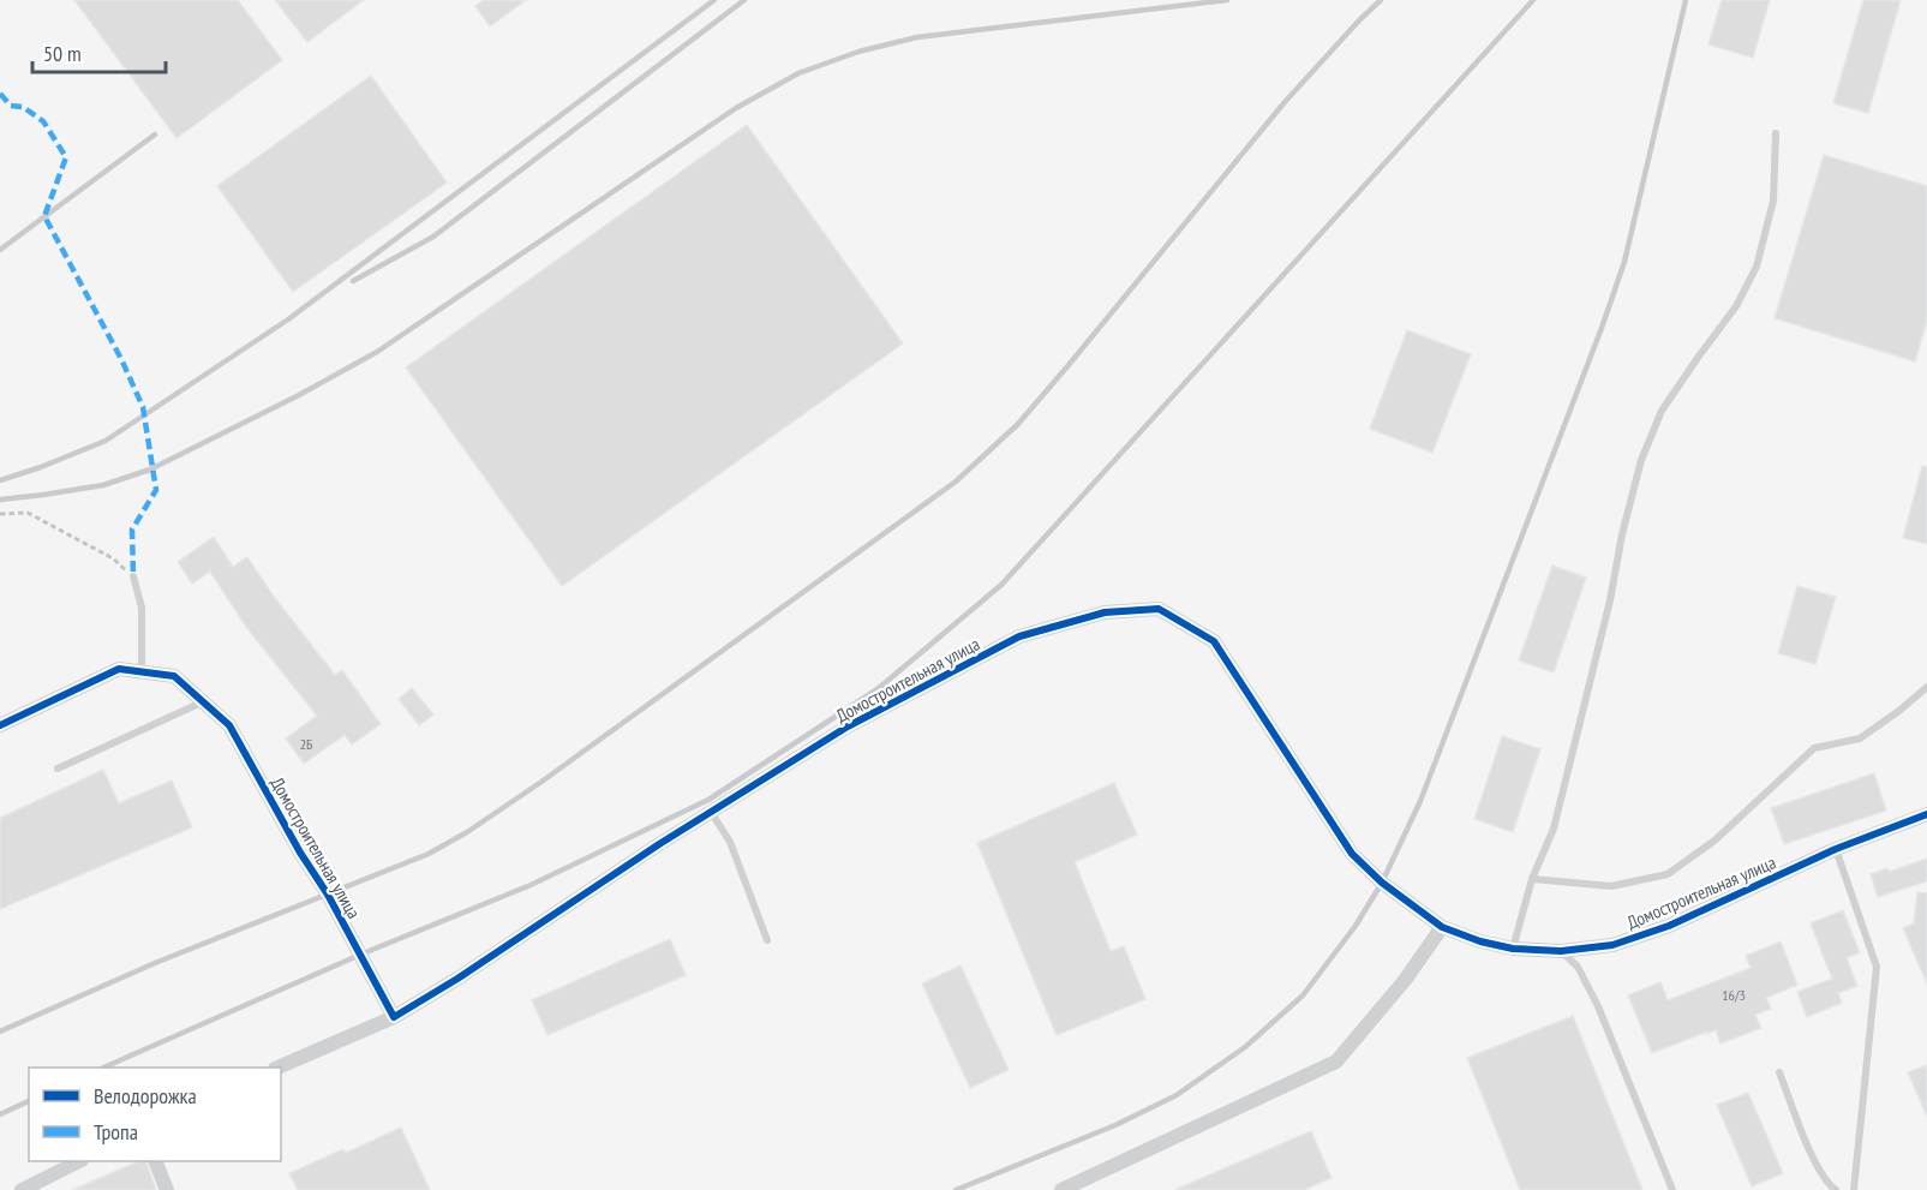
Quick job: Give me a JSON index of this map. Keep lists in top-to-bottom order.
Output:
{
  "streets": {
    "street": ["Домостроительная улица"]
  },
  "house_numbers": ["2Б", "16/3"],
  "legend": ["Велодорожка", "Тропа"],
  "scale_bar": "50 m"
}
